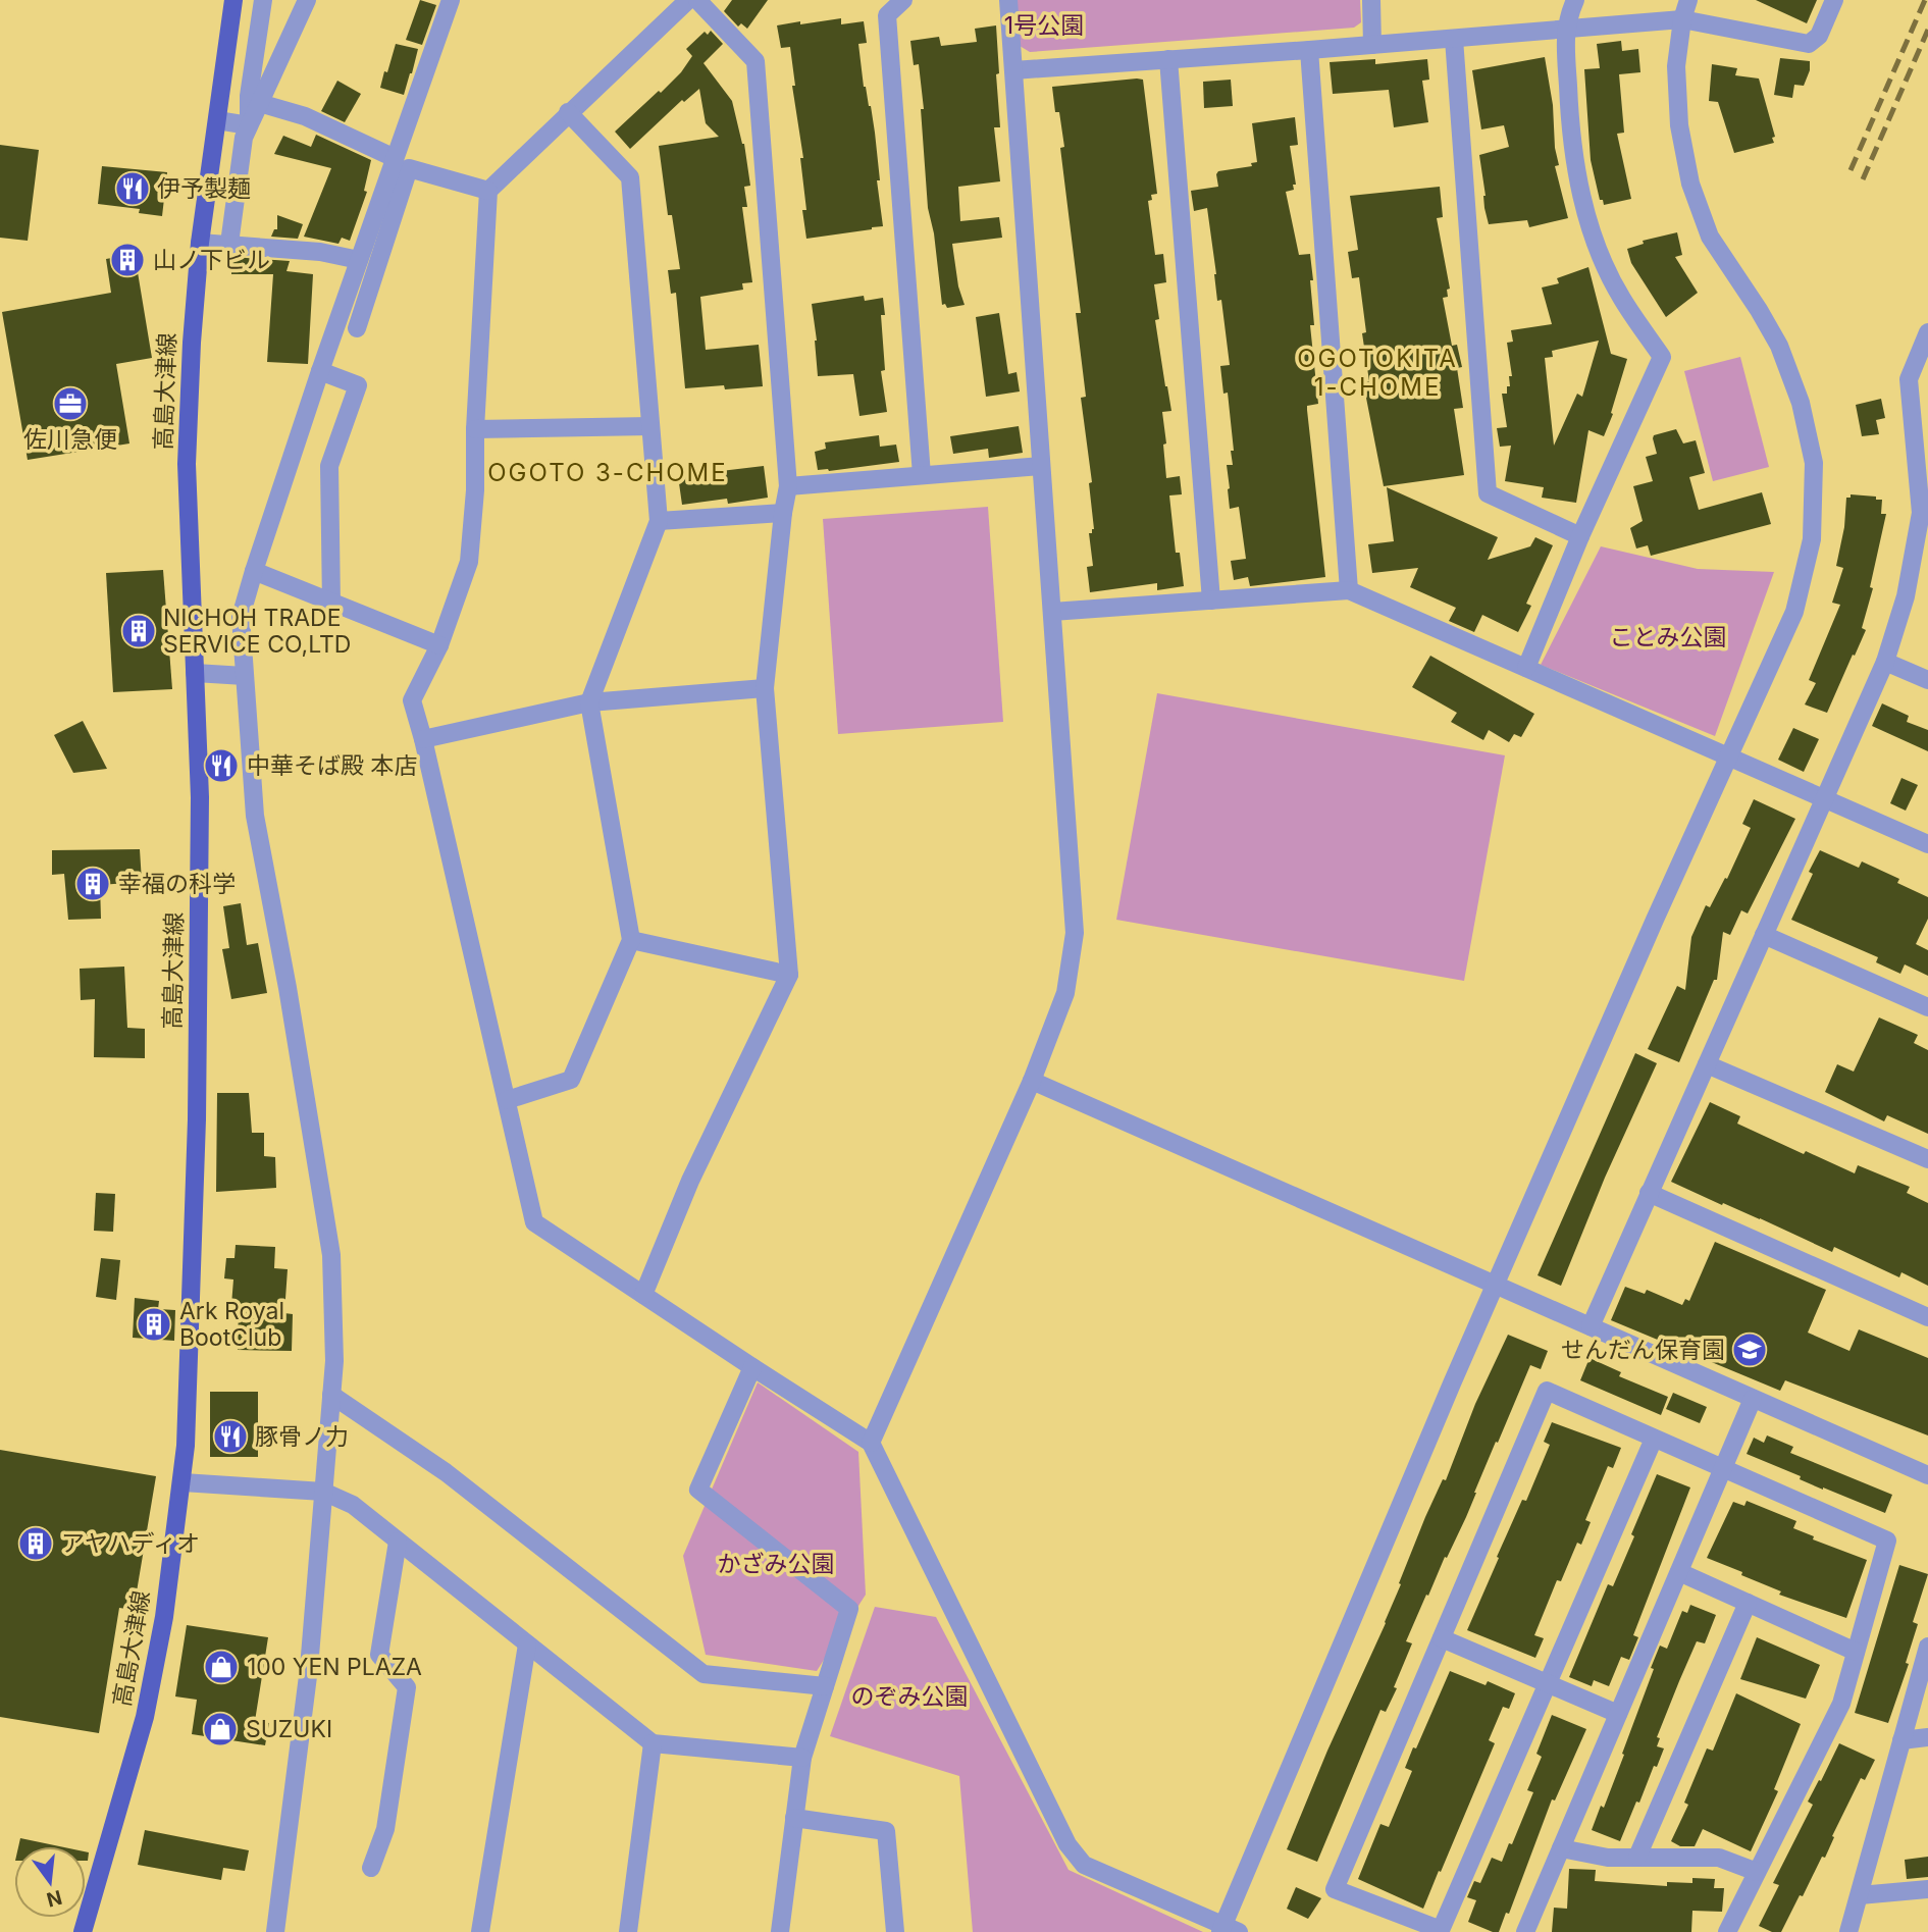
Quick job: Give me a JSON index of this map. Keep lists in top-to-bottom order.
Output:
{
  "streets": {
    "main road": ["高島大津線"]
  },
  "districts": ["OGOTOKITA 1-CHOME", "OGOTO 3-CHOME"],
  "parks": [
    "1号公園",
    "ことみ公園",
    "かざみ公園",
    "のぞみ公園"
  ],
  "places": {
    "restaurant": ["伊予製麺", "中華そば殿 本店", "豚骨ノ力"],
    "building": [
      "山ノ下ビル",
      "NICHOH TRADE SERVICE CO,LTD",
      "幸福の科学",
      "Ark Royal BootClub",
      "アヤハディオ"
    ],
    "office": ["佐川急便"],
    "school or university": ["せんだん保育園"],
    "shop": ["100 YEN PLAZA", "SUZUKI"]
  },
  "north": "bottom"
}
